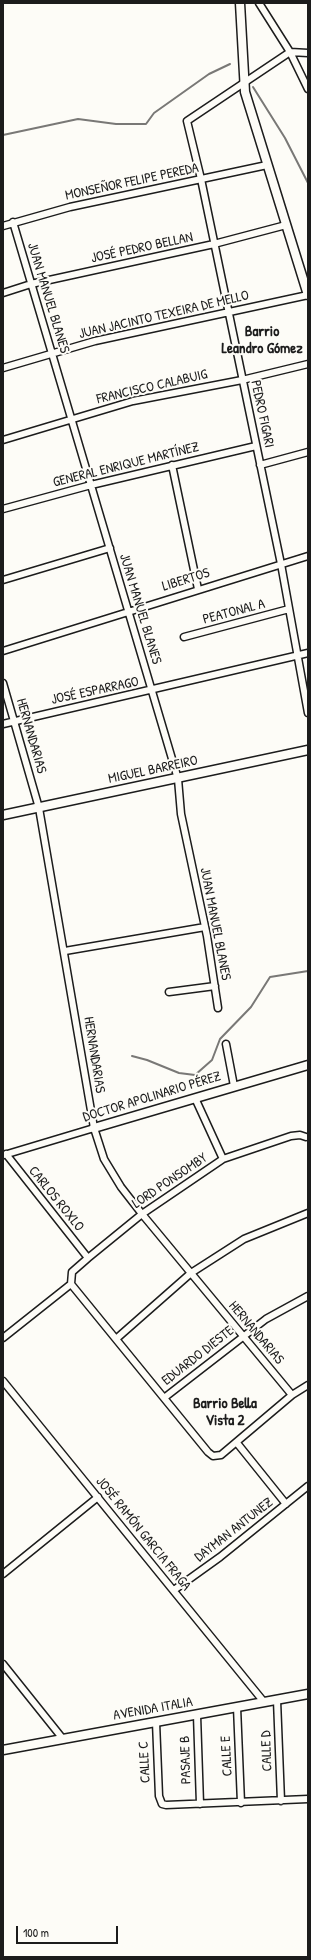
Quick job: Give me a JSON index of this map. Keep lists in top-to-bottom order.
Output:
{
  "streets": {
    "street": [
      "MONSEÑOR FELIPE PEREDA",
      "JOSÉ PEDRO BELLAN",
      "JUAN MANUEL BLANES",
      "JUAN JACINTO TEXEIRA DE MELLO",
      "FRANCISCO CALABUIG",
      "PEDRO FIGARI",
      "GENERAL ENRIQUE MARTÍNEZ",
      "LIBERTOS",
      "PEATONAL A",
      "JOSÉ ESPARRAGO",
      "HERNANDARIAS",
      "MIGUEL BARREIRO",
      "DOCTOR APOLINARIO PÉREZ",
      "LORD PONSOMBY",
      "CARLOS ROXLO",
      "EDUARDO DIESTE",
      "DAYMAN ANTUNEZ",
      "JOSÉ RAMÓN GARCIA FRAGA",
      "AVENIDA ITALIA",
      "CALLE D",
      "CALLE E",
      "PASAJE B",
      "CALLE C"
    ]
  },
  "crossings": [
    ["MONSEÑOR FELIPE PEREDA", "JUAN MANUEL BLANES"],
    ["MONSEÑOR FELIPE PEREDA", "PEDRO FIGARI"],
    ["JOSÉ PEDRO BELLAN", "JUAN MANUEL BLANES"],
    ["JOSÉ PEDRO BELLAN", "PEDRO FIGARI"],
    ["JUAN MANUEL BLANES", "JUAN JACINTO TEXEIRA DE MELLO"],
    ["JUAN MANUEL BLANES", "FRANCISCO CALABUIG"],
    ["JUAN MANUEL BLANES", "GENERAL ENRIQUE MARTÍNEZ"],
    ["JUAN MANUEL BLANES", "LIBERTOS"],
    ["JUAN MANUEL BLANES", "JOSÉ ESPARRAGO"],
    ["JUAN MANUEL BLANES", "MIGUEL BARREIRO"],
    ["JUAN JACINTO TEXEIRA DE MELLO", "PEDRO FIGARI"],
    ["FRANCISCO CALABUIG", "PEDRO FIGARI"],
    ["PEDRO FIGARI", "GENERAL ENRIQUE MARTÍNEZ"],
    ["PEDRO FIGARI", "LIBERTOS"],
    ["PEDRO FIGARI", "PEATONAL A"],
    ["PEDRO FIGARI", "JOSÉ ESPARRAGO"],
    ["JOSÉ ESPARRAGO", "HERNANDARIAS"],
    ["HERNANDARIAS", "MIGUEL BARREIRO"],
    ["HERNANDARIAS", "DOCTOR APOLINARIO PÉREZ"],
    ["HERNANDARIAS", "LORD PONSOMBY"],
    ["HERNANDARIAS", "EDUARDO DIESTE"],
    ["DOCTOR APOLINARIO PÉREZ", "CARLOS ROXLO"],
    ["LORD PONSOMBY", "CARLOS ROXLO"],
    ["DAYMAN ANTUNEZ", "JOSÉ RAMÓN GARCIA FRAGA"],
    ["JOSÉ RAMÓN GARCIA FRAGA", "AVENIDA ITALIA"],
    ["AVENIDA ITALIA", "CALLE D"],
    ["AVENIDA ITALIA", "CALLE E"],
    ["AVENIDA ITALIA", "PASAJE B"],
    ["AVENIDA ITALIA", "CALLE C"],
    ["PASAJE B", "CALLE C"]
  ],
  "districts": ["Barrio Leandro Gómez", "Barrio Bella Vista 2"],
  "scale_bar": "100 m"
}
